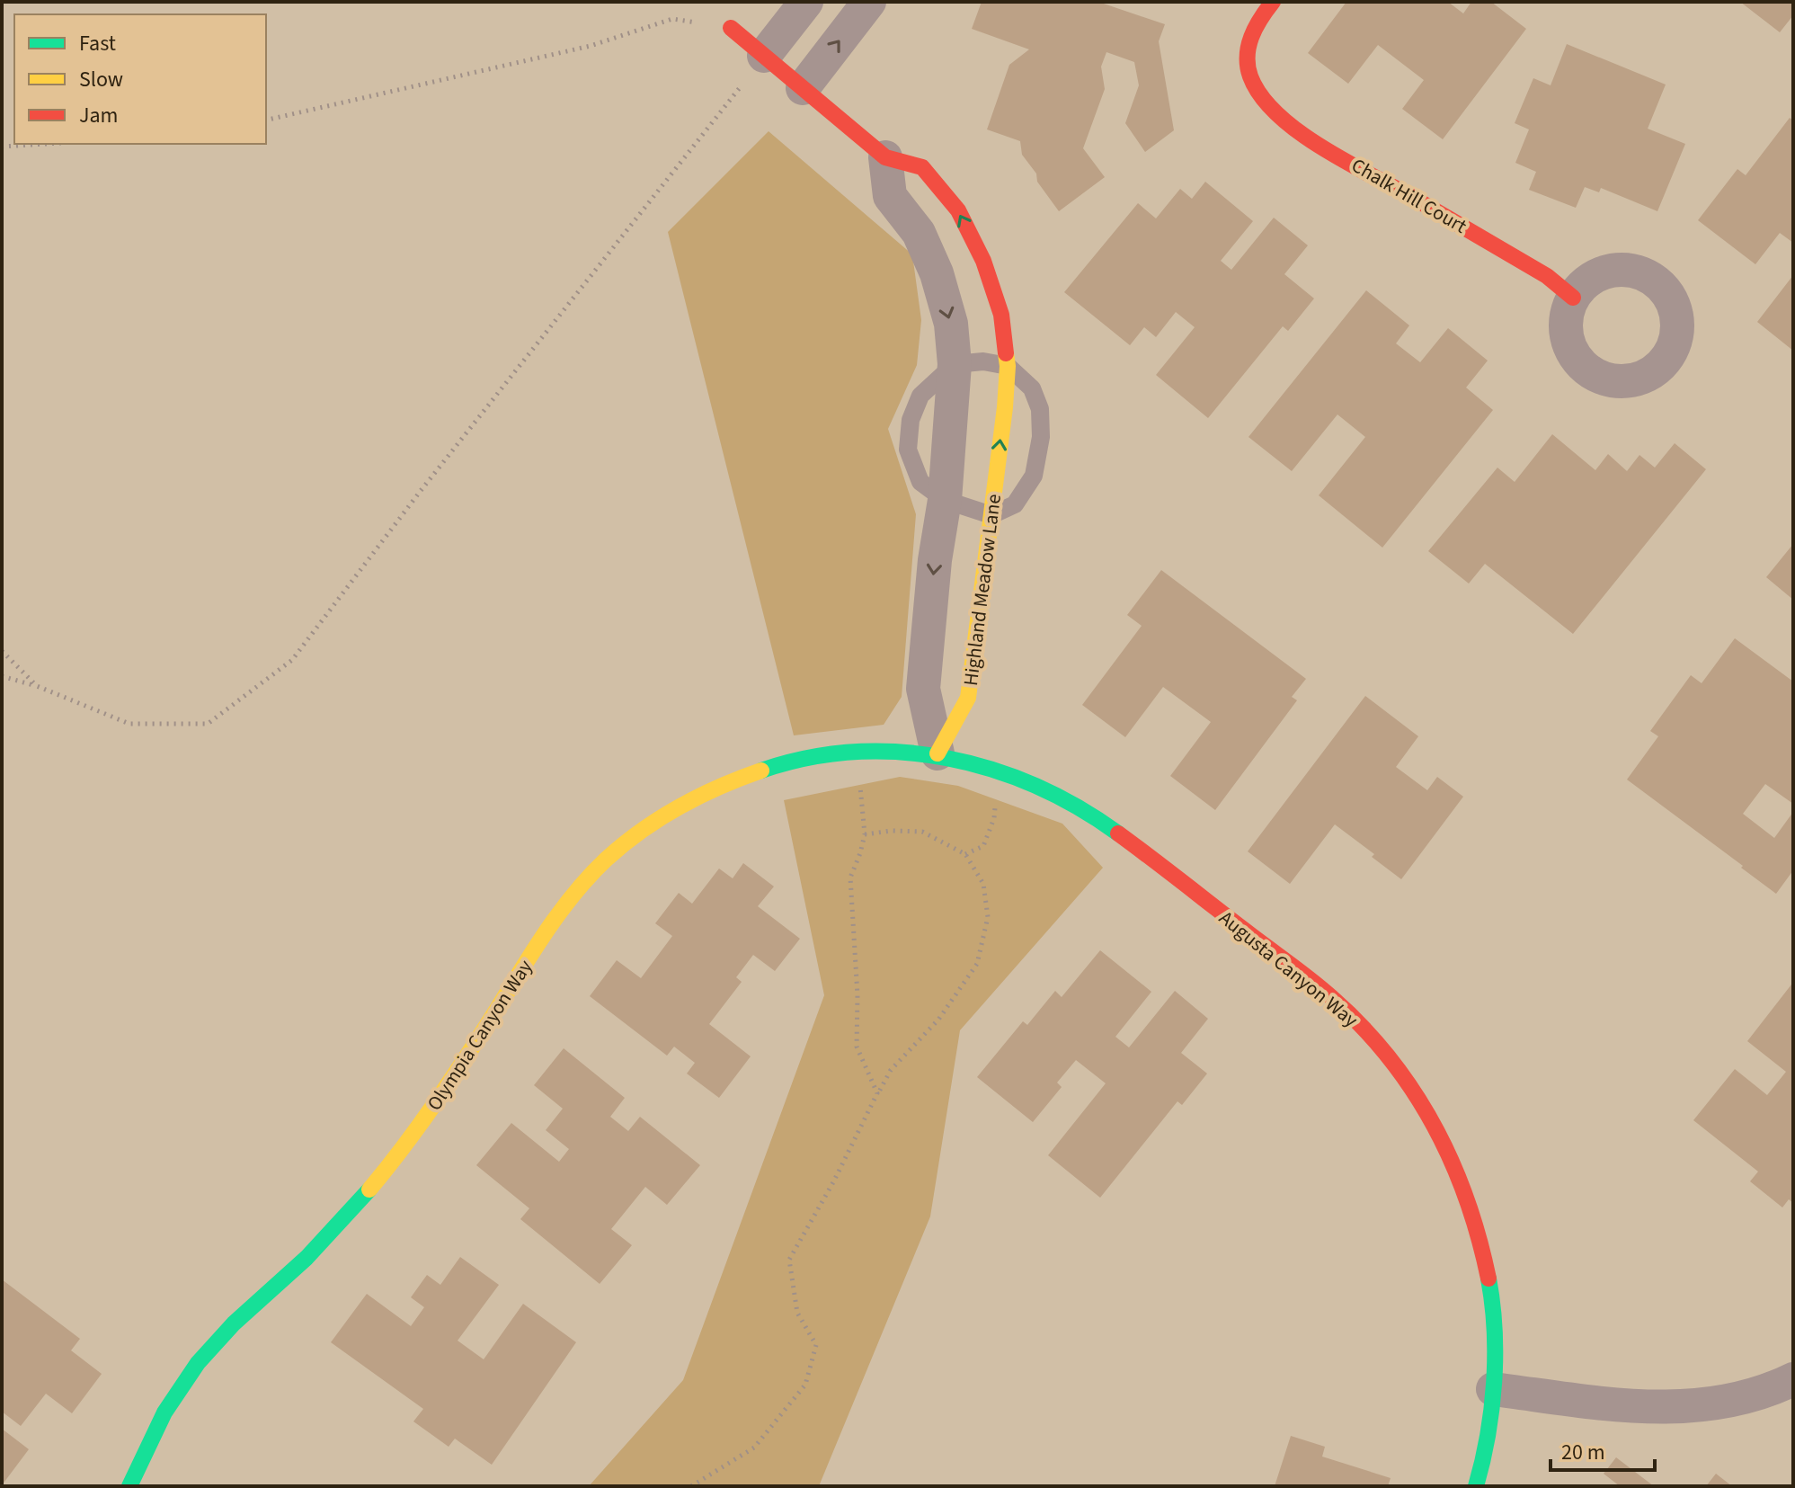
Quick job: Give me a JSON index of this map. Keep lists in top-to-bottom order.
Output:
{
  "streets": {
    "street": [
      "Chalk Hill Court",
      "Highland Meadow Lane",
      "Augusta Canyon Way",
      "Olympia Canyon Way"
    ]
  },
  "crossings": [
    ["Highland Meadow Lane", "Augusta Canyon Way"],
    ["Highland Meadow Lane", "Olympia Canyon Way"],
    ["Augusta Canyon Way", "Olympia Canyon Way"]
  ],
  "legend": ["Fast", "Slow", "Jam"],
  "scale_bar": "20 m"
}
